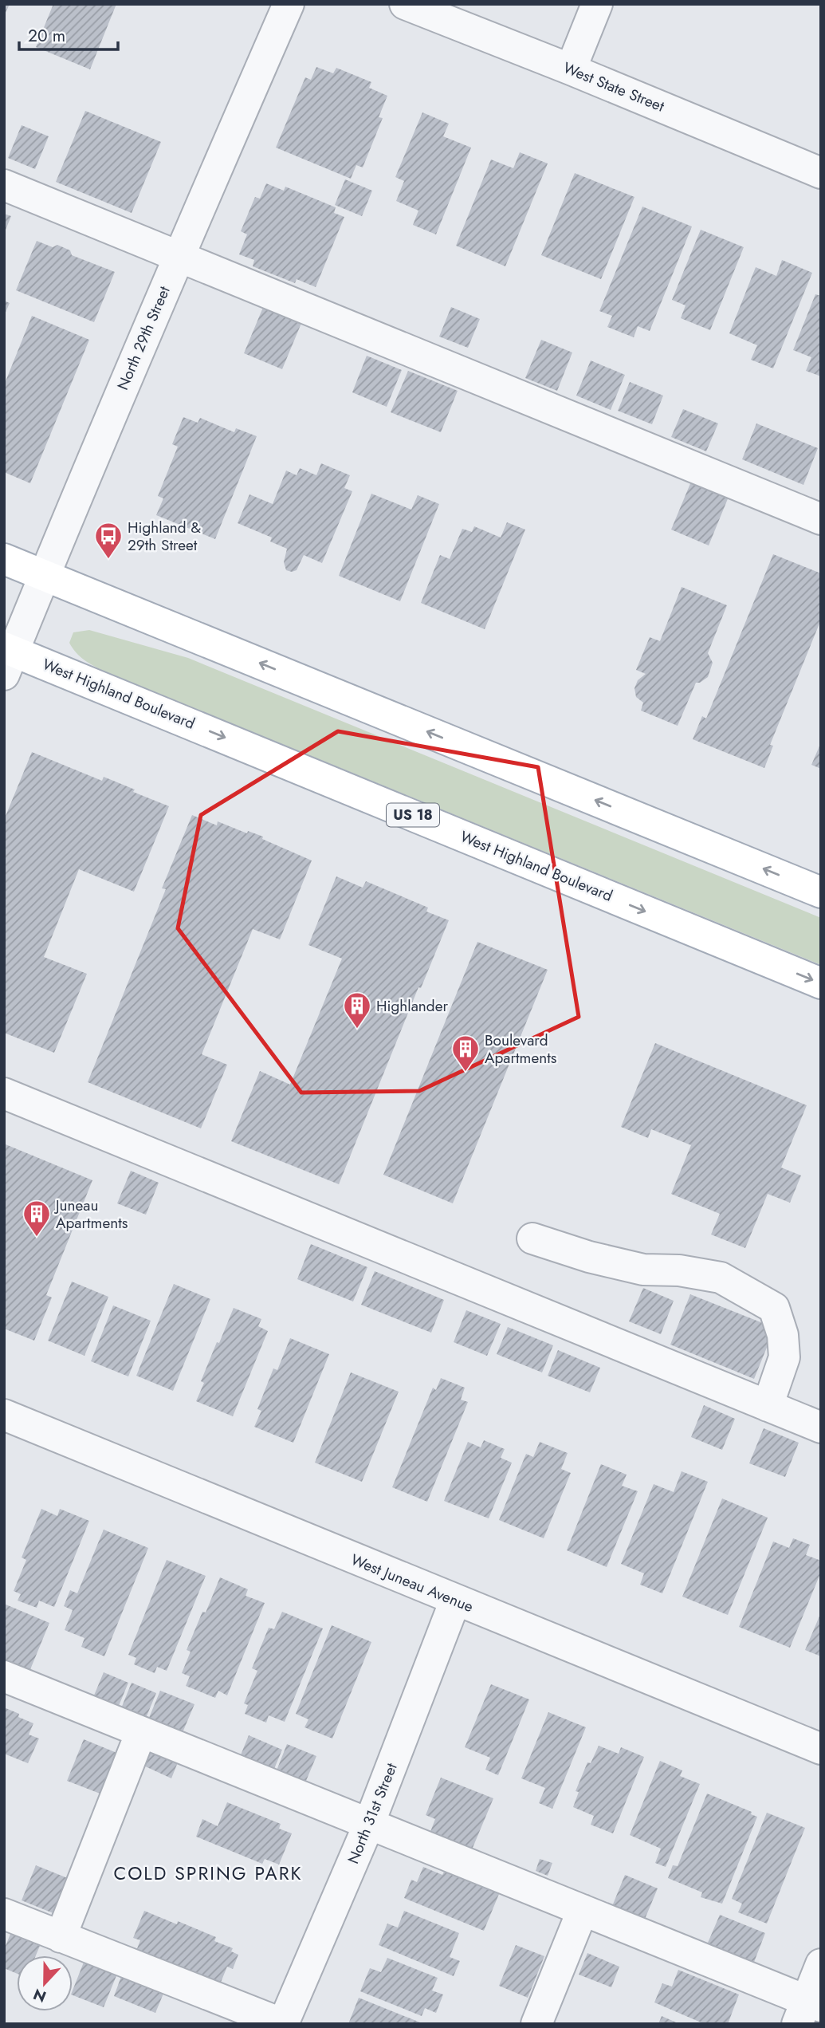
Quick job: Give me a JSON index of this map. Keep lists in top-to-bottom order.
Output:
{
  "streets": {
    "main road": ["West Highland Boulevard", "US 18"],
    "street": [
      "West State Street",
      "North 29th Street",
      "West Juneau Avenue",
      "North 31st Street"
    ]
  },
  "crossings": [
    ["North 29th Street", "West Highland Boulevard"],
    ["West Juneau Avenue", "North 31st Street"]
  ],
  "districts": ["COLD SPRING PARK"],
  "places": {
    "bus stop": ["Highland & 29th Street"],
    "building": ["Highlander", "Boulevard Apartments", "Juneau Apartments"]
  },
  "scale_bar": "20 m",
  "north": "bottom"
}
